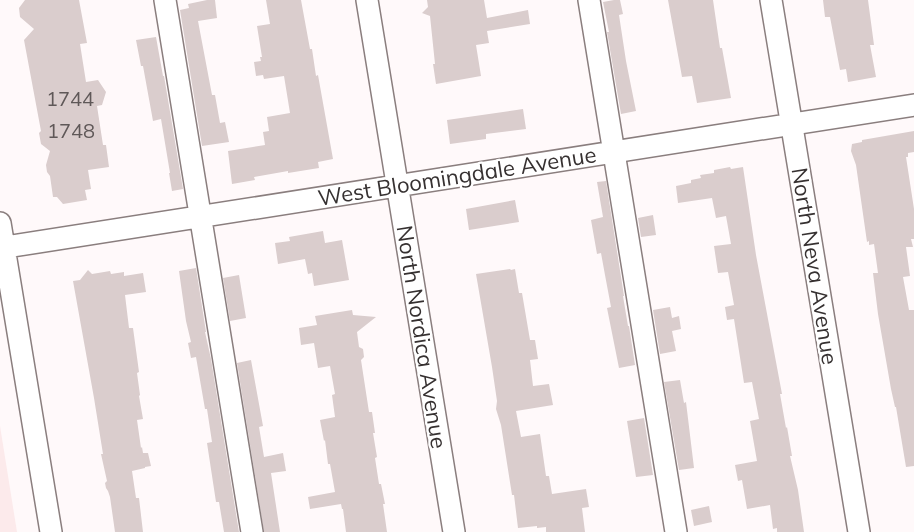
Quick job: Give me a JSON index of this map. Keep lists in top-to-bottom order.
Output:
{
  "streets": {
    "street": ["West Bloomingdale Avenue", "North Neva Avenue", "North Nordica Avenue"]
  },
  "crossings": [
    ["West Bloomingdale Avenue", "North Neva Avenue"],
    ["West Bloomingdale Avenue", "North Nordica Avenue"]
  ],
  "house_numbers": ["1744", "1748"]
}
